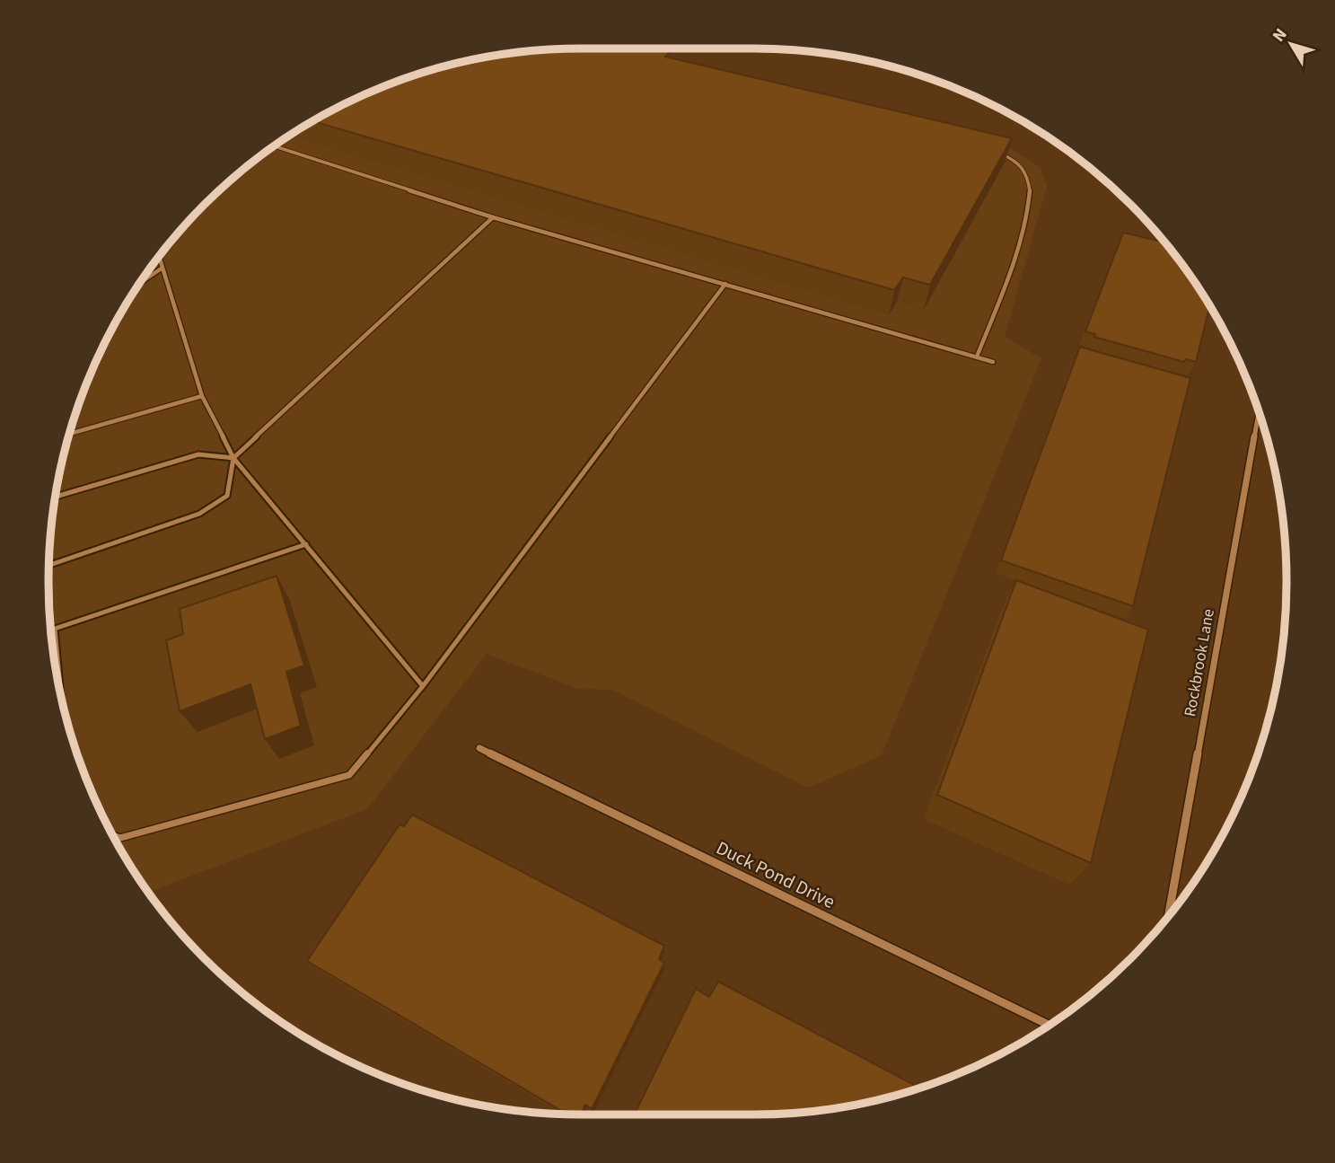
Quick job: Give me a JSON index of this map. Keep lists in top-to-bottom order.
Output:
{
  "streets": {
    "street": ["Rockbrook Lane", "Duck Pond Drive"]
  },
  "north": "top left"
}
